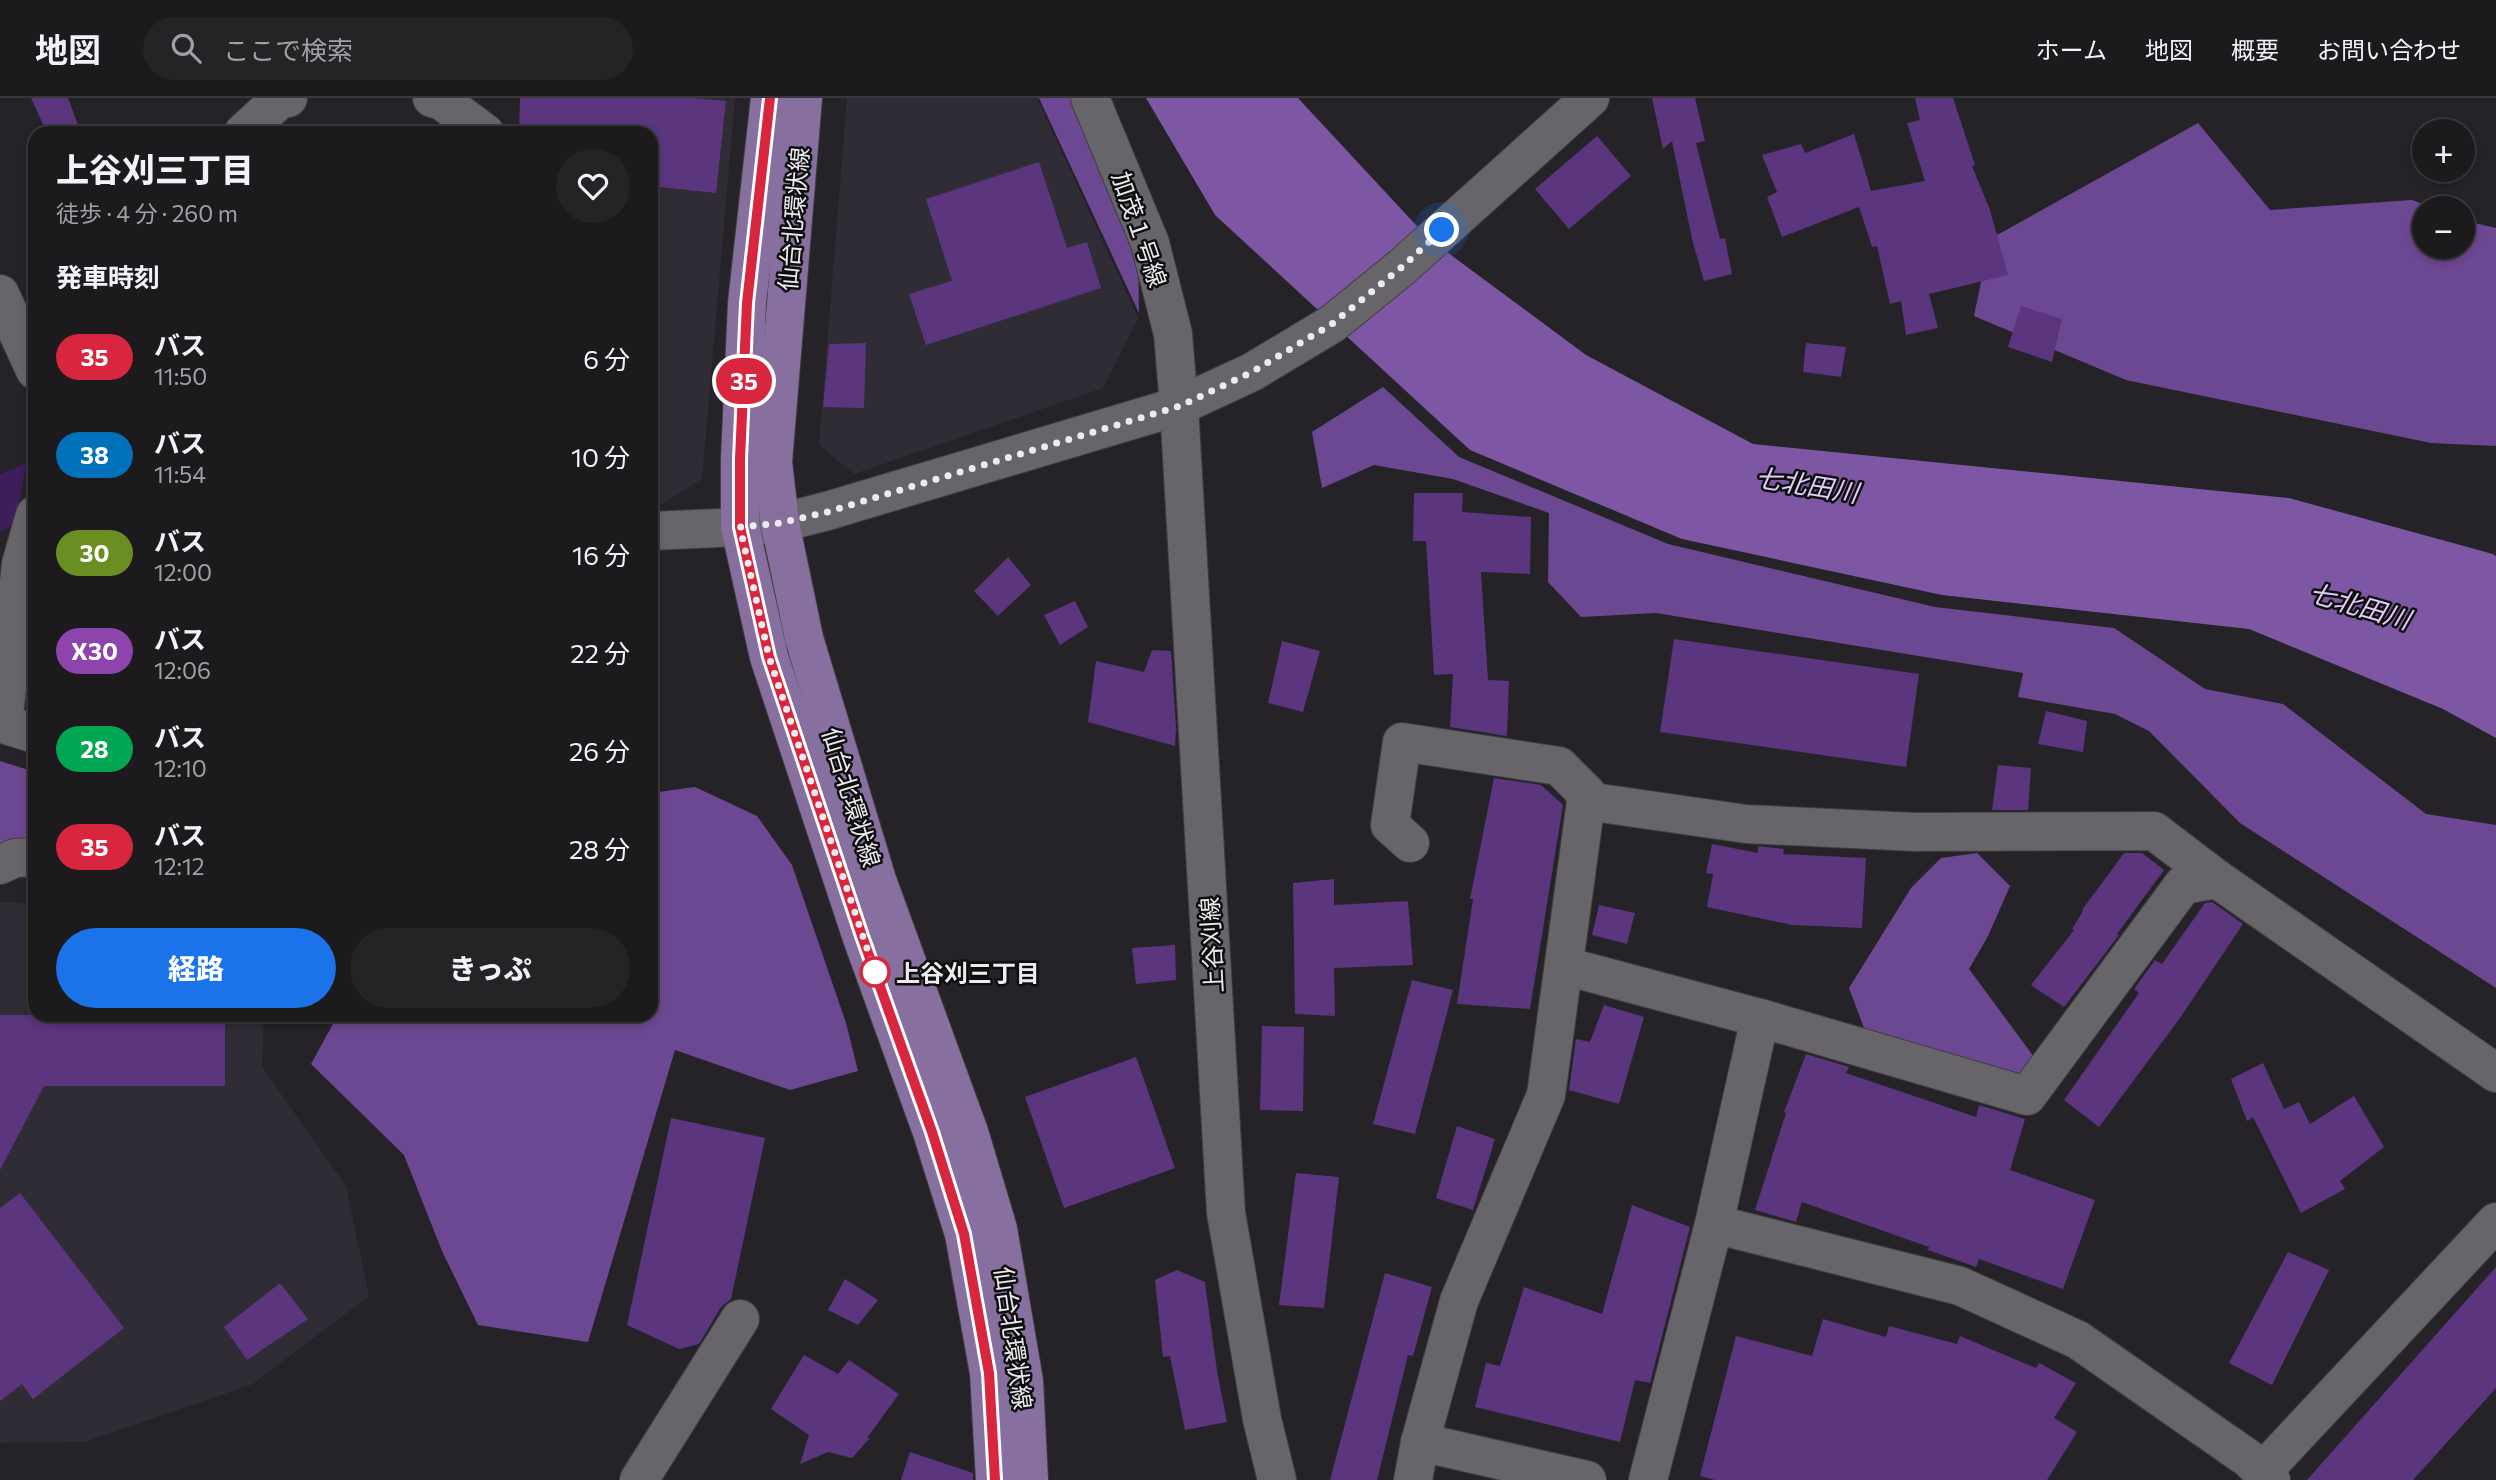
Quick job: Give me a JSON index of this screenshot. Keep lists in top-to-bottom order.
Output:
{
  "streets": {
    "main road": ["仙台北環状線"],
    "street": ["加茂１号線", "上谷刈線"]
  },
  "crossings": [
    ["加茂１号線", "上谷刈線"]
  ],
  "water": ["七北田川"],
  "places": ["上谷刈三丁目"],
  "lines": ["bus line 35"],
  "page": {
    "header": "地図",
    "search": "ここで検索",
    "nav": [
      "ホーム",
      "地図",
      "概要",
      "お問い合わせ"
    ],
    "on_map": "35",
    "map_buttons": ["+", "−"],
    "heading": [
      ["上谷刈三丁目", "徒歩 · 4 分 · 260 m"],
      "発車時刻"
    ],
    "list": [
      {
        "mark": "35",
        "name": "バス",
        "note": "11:50",
        "value": "6 分"
      },
      {
        "mark": "38",
        "name": "バス",
        "note": "11:54",
        "value": "10 分"
      },
      {
        "mark": "30",
        "name": "バス",
        "note": "12:00",
        "value": "16 分"
      },
      {
        "mark": "X30",
        "name": "バス",
        "note": "12:06",
        "value": "22 分"
      },
      {
        "mark": "28",
        "name": "バス",
        "note": "12:10",
        "value": "26 分"
      },
      {
        "mark": "35",
        "name": "バス",
        "note": "12:12",
        "value": "28 分"
      }
    ],
    "buttons": ["経路", "きっぷ"]
  }
}
